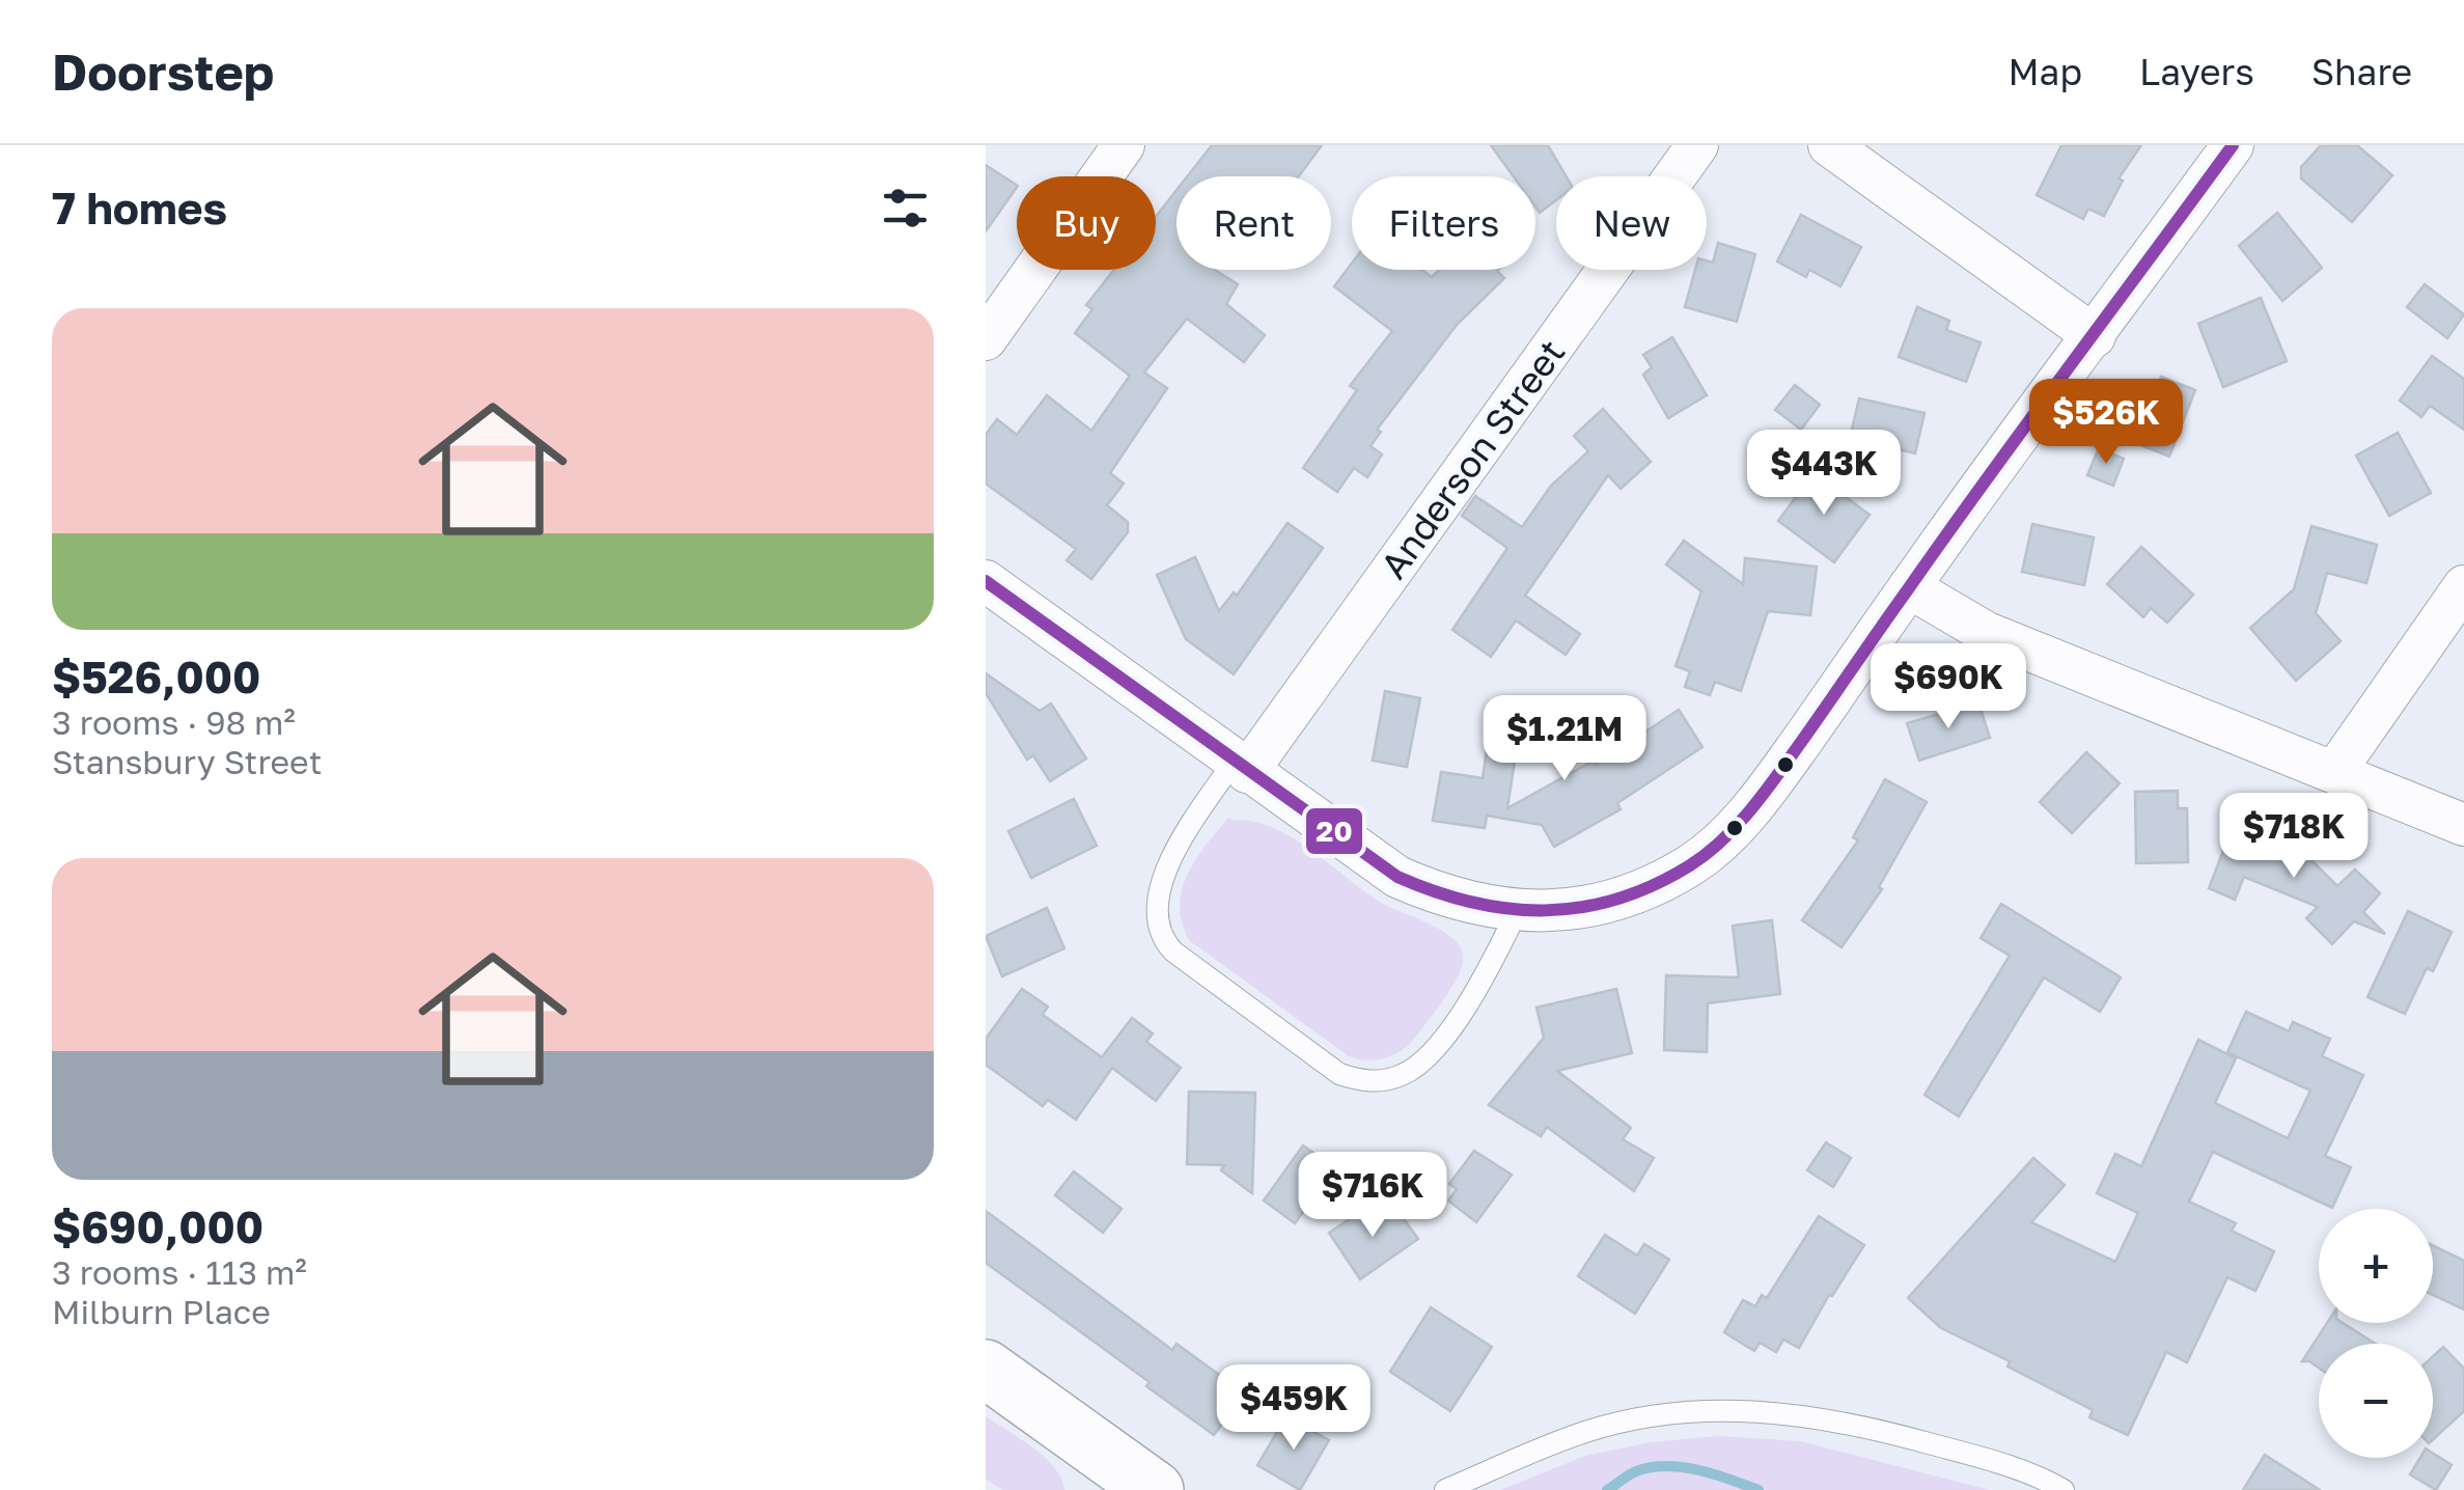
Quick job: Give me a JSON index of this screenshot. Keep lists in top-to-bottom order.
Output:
{
  "streets": {
    "street": ["Anderson Street"]
  },
  "lines": ["transit line 20"],
  "page": {
    "header": "Doorstep",
    "nav": ["Map", "Layers", "Share"],
    "heading": "7 homes",
    "chip": [
      "Buy",
      "Rent",
      "Filters",
      "New"
    ],
    "list": [
      {
        "name": "$526,000",
        "note": "3 rooms · 98 m² · Stansbury Street"
      },
      {
        "name": "$690,000",
        "note": "3 rooms · 113 m² · Milburn Place"
      }
    ],
    "price": [
      "$526K",
      "$443K",
      "$690K",
      "$1.21M",
      "$718K",
      "$716K",
      "$459K"
    ],
    "map_buttons": ["+", "−"]
  }
}
